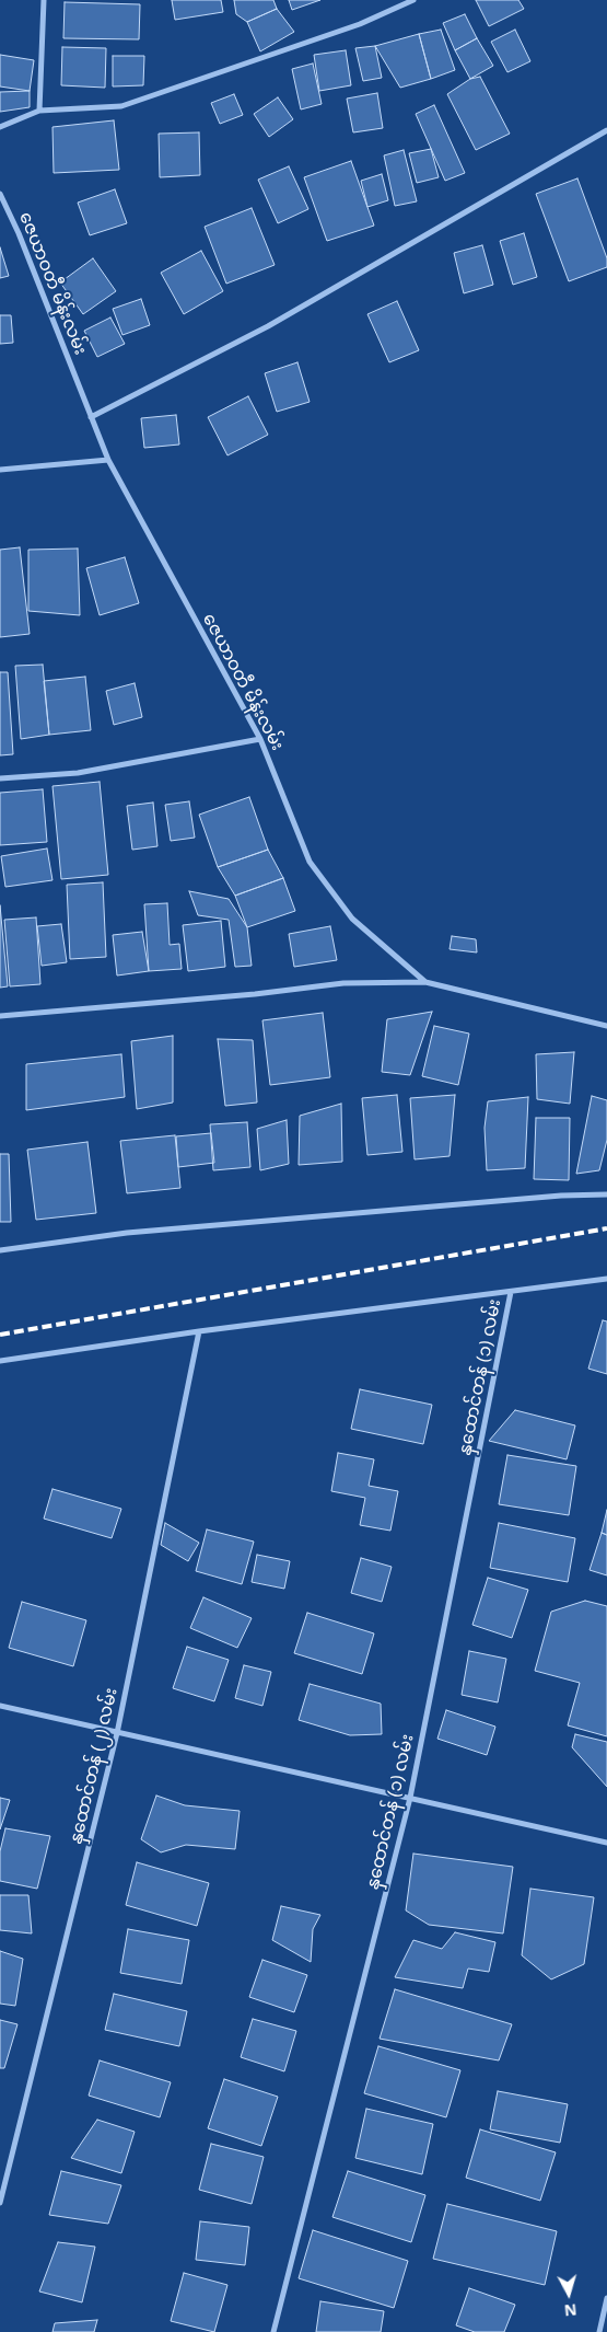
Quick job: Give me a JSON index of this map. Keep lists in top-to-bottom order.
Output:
{
  "streets": {
    "street": ["ဇေယာဝတီ မိန်းလမ်း", "နှထောင်တန် (၁) လမ်း", "နှထောင်တန် (၂) လမ်း"]
  },
  "north": "bottom"
}
